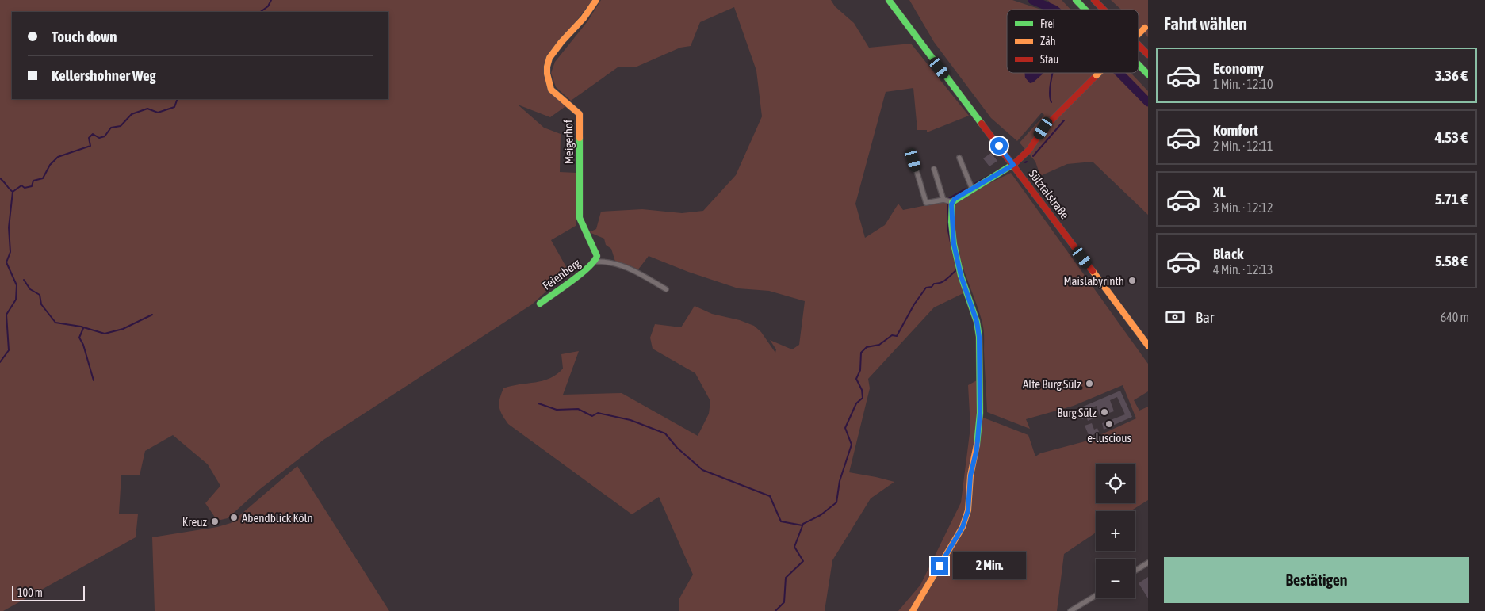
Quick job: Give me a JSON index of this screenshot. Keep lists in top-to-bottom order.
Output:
{
  "streets": {
    "main road": ["Meigerhof", "Sülztalstraße", "Feienberg"]
  },
  "crossings": [
    ["Meigerhof", "Feienberg"]
  ],
  "places": [
    "Maislabyrinth",
    "Alte Burg Sülz",
    "Burg Sülz",
    "e-luscious",
    "Abendblick Köln",
    "Kreuz"
  ],
  "legend": ["Frei", "Zäh", "Stau"],
  "scale_bar": "100 m",
  "page": {
    "heading": "Fahrt wählen",
    "banner": ["Touch down", "Kellershohner Weg"],
    "list": [
      {
        "name": "Economy",
        "note": "1 Min. · 12:10",
        "value": "3.36 €"
      },
      {
        "name": "Komfort",
        "note": "2 Min. · 12:11",
        "value": "4.53 €"
      },
      {
        "name": "XL",
        "note": "3 Min. · 12:12",
        "value": "5.71 €"
      },
      {
        "name": "Black",
        "note": "4 Min. · 12:13",
        "value": "5.58 €"
      }
    ],
    "pay": ["Bar", "640 m"],
    "map_buttons": ["+", "−"],
    "buttons": "Bestätigen",
    "bubble": "2 Min.",
    "scale": "100 m"
  }
}
